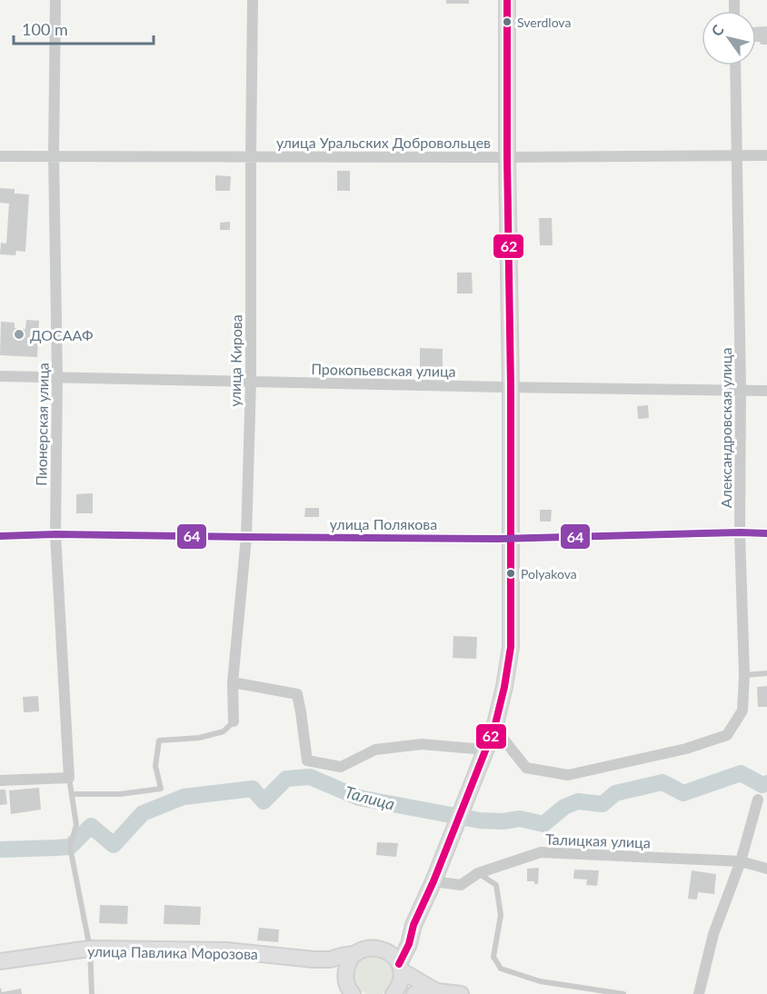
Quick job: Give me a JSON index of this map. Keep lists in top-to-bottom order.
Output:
{
  "streets": {
    "main road": ["улица Павлика Морозова"],
    "street": [
      "улица Уральских Добровольцев",
      "улица Кирова",
      "Прокопьевская улица",
      "Пионерская улица",
      "Александровская улица",
      "улица Полякова",
      "Талицкая улица"
    ]
  },
  "crossings": [
    ["улица Уральских Добровольцев", "улица Кирова"],
    ["улица Уральских Добровольцев", "Пионерская улица"],
    ["улица Уральских Добровольцев", "Александровская улица"],
    ["улица Кирова", "Прокопьевская улица"],
    ["улица Кирова", "улица Полякова"],
    ["Прокопьевская улица", "Пионерская улица"],
    ["Прокопьевская улица", "Александровская улица"],
    ["Пионерская улица", "улица Полякова"],
    ["Пионерская улица", "улица Павлика Морозова"],
    ["Александровская улица", "улица Полякова"]
  ],
  "water": ["Талица"],
  "places": ["Sverdlova", "ДОСААФ", "Polyakova"],
  "lines": ["transit line 62", "transit line 64"],
  "scale_bar": "100 m",
  "north": "top left"
}
